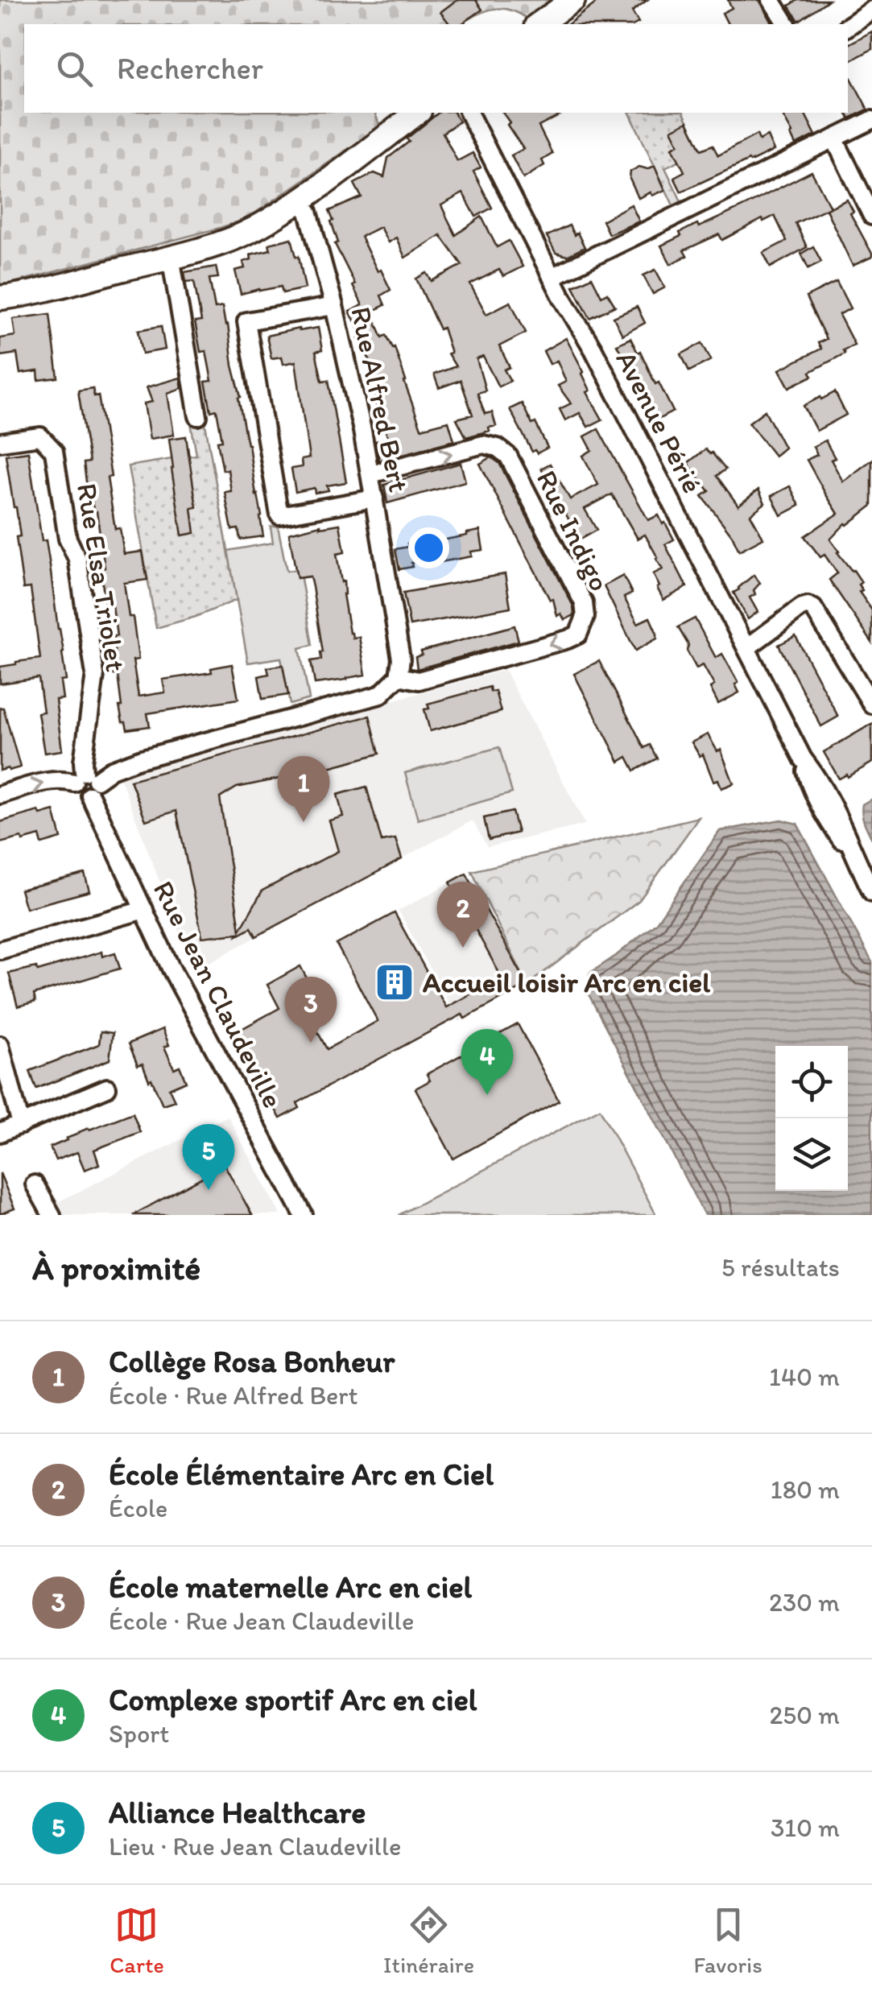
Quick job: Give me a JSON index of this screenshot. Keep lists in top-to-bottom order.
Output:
{
  "streets": {
    "street": [
      "Rue Alfred Bert",
      "Avenue Périé",
      "Rue Indigo",
      "Rue Elsa Triolet",
      "Rue Jean Claudeville"
    ]
  },
  "crossings": [
    ["Rue Alfred Bert", "Rue Indigo"],
    ["Rue Elsa Triolet", "Rue Jean Claudeville"]
  ],
  "places": {
    "building": ["Accueil loisir Arc en ciel"]
  },
  "page": {
    "search": "Rechercher",
    "pins": [
      "1",
      "2",
      "3",
      "4",
      "5"
    ],
    "heading": ["À proximité", "5 résultats"],
    "list": [
      {
        "mark": "1",
        "name": "Collège Rosa Bonheur",
        "note": "École · Rue Alfred Bert",
        "value": "140 m"
      },
      {
        "mark": "2",
        "name": "École Élémentaire Arc en Ciel",
        "note": "École",
        "value": "180 m"
      },
      {
        "mark": "3",
        "name": "École maternelle Arc en ciel",
        "note": "École · Rue Jean Claudeville",
        "value": "230 m"
      },
      {
        "mark": "4",
        "name": "Complexe sportif Arc en ciel",
        "note": "Sport",
        "value": "250 m"
      },
      {
        "mark": "5",
        "name": "Alliance Healthcare",
        "note": "Lieu · Rue Jean Claudeville",
        "value": "310 m"
      }
    ],
    "nav": ["Carte", "Itinéraire", "Favoris"]
  }
}
